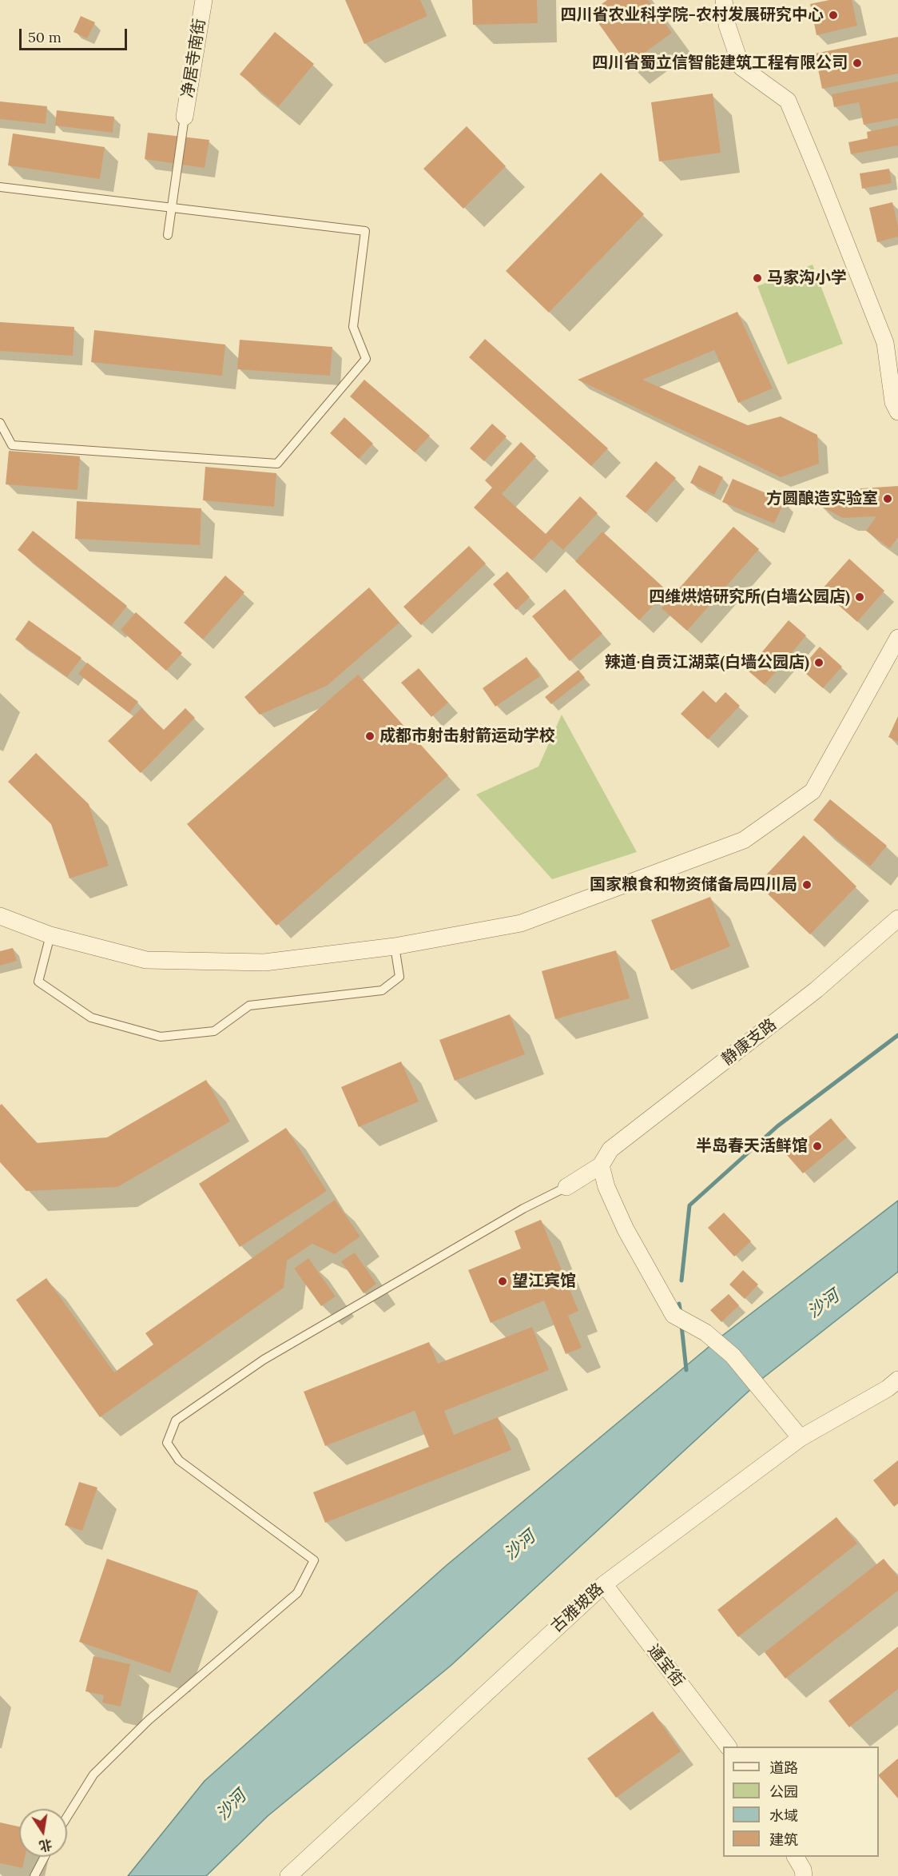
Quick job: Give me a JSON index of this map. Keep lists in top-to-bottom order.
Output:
{
  "streets": {
    "street": [
      "净居寺南街",
      "静康支路",
      "古雅坡路",
      "通宝街"
    ]
  },
  "crossings": [
    ["古雅坡路", "通宝街"]
  ],
  "water": ["沙河"],
  "places": [
    "四川省农业科学院-农村发展研究中心",
    "四川省蜀立信智能建筑工程有限公司",
    "马家沟小学",
    "方圆酿造实验室",
    "四维烘焙研究所(白墙公园店)",
    "辣道·自贡江湖菜(白墙公园店)",
    "成都市射击射箭运动学校",
    "国家粮食和物资储备局四川局",
    "半岛春天活鲜馆",
    "望江宾馆"
  ],
  "legend": [
    "道路",
    "公园",
    "水域",
    "建筑"
  ],
  "scale_bar": "50 m",
  "north": "bottom"
}
